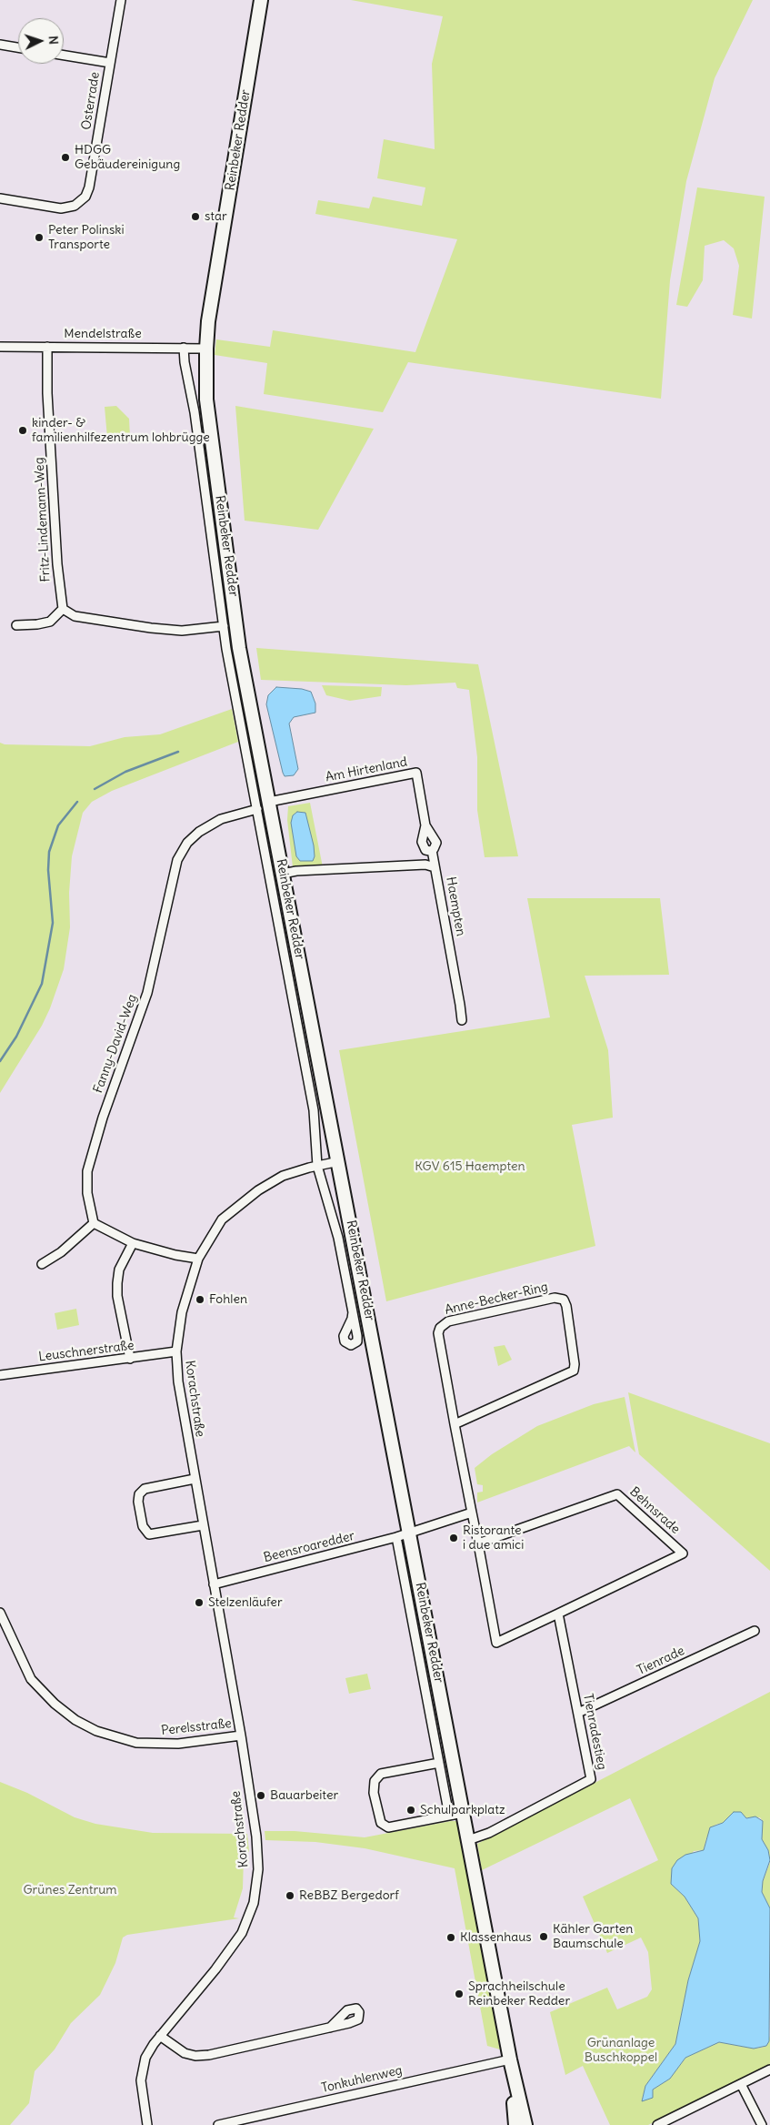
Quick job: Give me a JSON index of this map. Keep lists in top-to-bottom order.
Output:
{
  "streets": {
    "main road": ["Reinbeker Redder"],
    "street": [
      "Osterrade",
      "Mendelstraße",
      "Fritz-Lindemann-Weg",
      "Am Hirtenland",
      "Haempten",
      "Fanny-David-Weg",
      "Anne-Becker-Ring",
      "Leuschnerstraße",
      "Korachstraße",
      "Behnsrade",
      "Beensroaredder",
      "Tienrade",
      "Perelsstraße",
      "Tienradestieg",
      "Tonkuhlenweg"
    ]
  },
  "crossings": [
    ["Reinbeker Redder", "Mendelstraße"],
    ["Reinbeker Redder", "Am Hirtenland"],
    ["Reinbeker Redder", "Haempten"],
    ["Reinbeker Redder", "Fanny-David-Weg"],
    ["Reinbeker Redder", "Korachstraße"],
    ["Reinbeker Redder", "Beensroaredder"],
    ["Reinbeker Redder", "Tienradestieg"],
    ["Reinbeker Redder", "Tonkuhlenweg"],
    ["Mendelstraße", "Fritz-Lindemann-Weg"],
    ["Am Hirtenland", "Haempten"],
    ["Anne-Becker-Ring", "Behnsrade"],
    ["Leuschnerstraße", "Korachstraße"],
    ["Korachstraße", "Beensroaredder"],
    ["Korachstraße", "Perelsstraße"],
    ["Behnsrade", "Tienradestieg"],
    ["Tienrade", "Tienradestieg"]
  ],
  "parks": ["KGV 615 Haempten", "Grünes Zentrum", "Grünanlage Buschkoppel"],
  "places": [
    "HDGG Gebäudereinigung",
    "star",
    "Peter Polinski Transporte",
    "kinder- & familienhilfezentrum lohbrügge",
    "Fohlen",
    "Ristorante i due amici",
    "Stelzenläufer",
    "Bauarbeiter",
    "Schulparkplatz",
    "ReBBZ Bergedorf",
    "Kähler Garten Baumschule",
    "Klassenhaus",
    "Sprachheilschule Reinbeker Redder"
  ],
  "north": "right"
}
